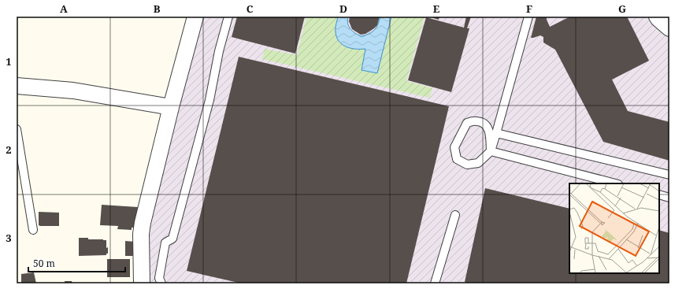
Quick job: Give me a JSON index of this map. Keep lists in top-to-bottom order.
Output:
{
  "scale_bar": "50 m",
  "grid": {
    "columns": [
      "A",
      "B",
      "C",
      "D",
      "E",
      "F",
      "G"
    ],
    "rows": ["1", "2", "3"]
  }
}
